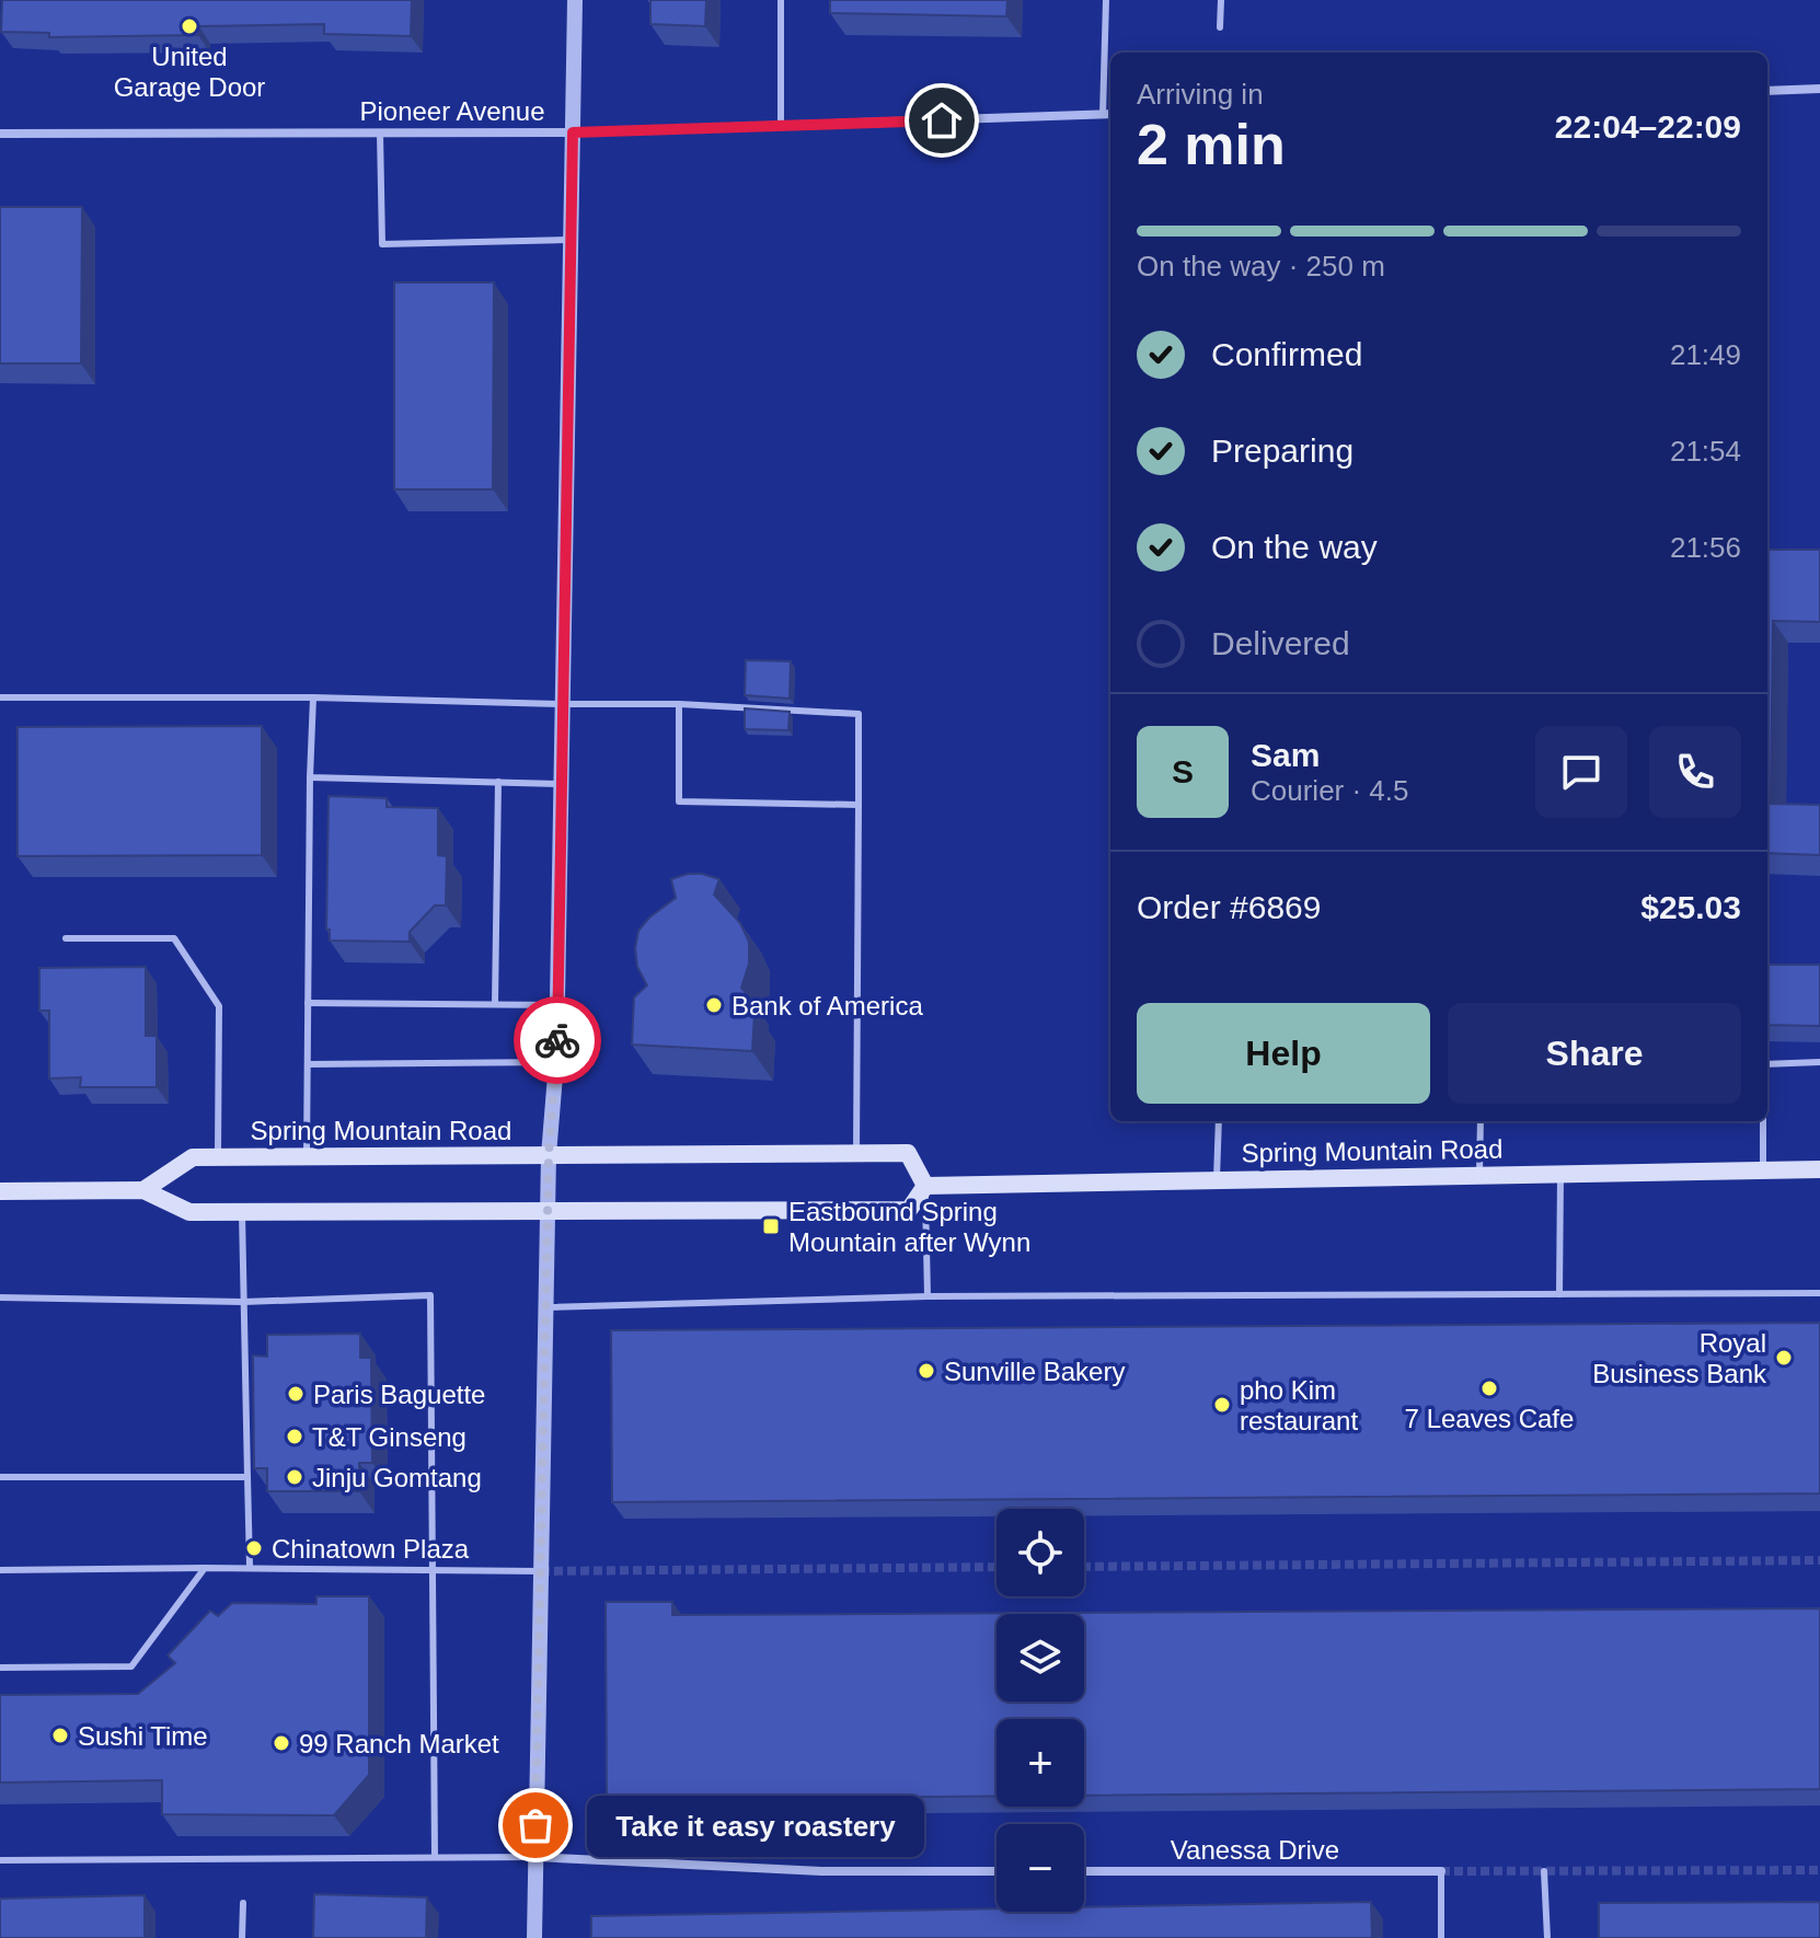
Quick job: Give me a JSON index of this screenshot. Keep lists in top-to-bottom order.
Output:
{
  "streets": {
    "main road": ["Spring Mountain Road"],
    "street": ["Pioneer Avenue", "Vanessa Drive"]
  },
  "places": {
    "other": [
      "United Garage Door",
      "Bank of America",
      "Royal Business Bank",
      "Sunville Bakery",
      "7 Leaves Cafe",
      "Paris Baguette",
      "pho Kim restaurant",
      "T&T Ginseng",
      "Jinju Gomtang",
      "Chinatown Plaza",
      "Sushi Time",
      "99 Ranch Market",
      "Take it easy roastery"
    ],
    "transit": ["Eastbound Spring Mountain after Wynn"]
  },
  "page": {
    "heading": ["2 min", "Arriving in", "22:04–22:09"],
    "panel": [
      "Sam",
      "Courier · 4.5",
      "Order #6869",
      "$25.03"
    ],
    "bar": "On the way · 250 m",
    "list": [
      ["Confirmed", "21:49"],
      ["Preparing", "21:54"],
      ["On the way", "21:56"],
      "Delivered"
    ],
    "round": "S",
    "buttons": ["Help", "Share"],
    "map_buttons": ["+", "−"],
    "bubble": "Take it easy roastery"
  }
}
